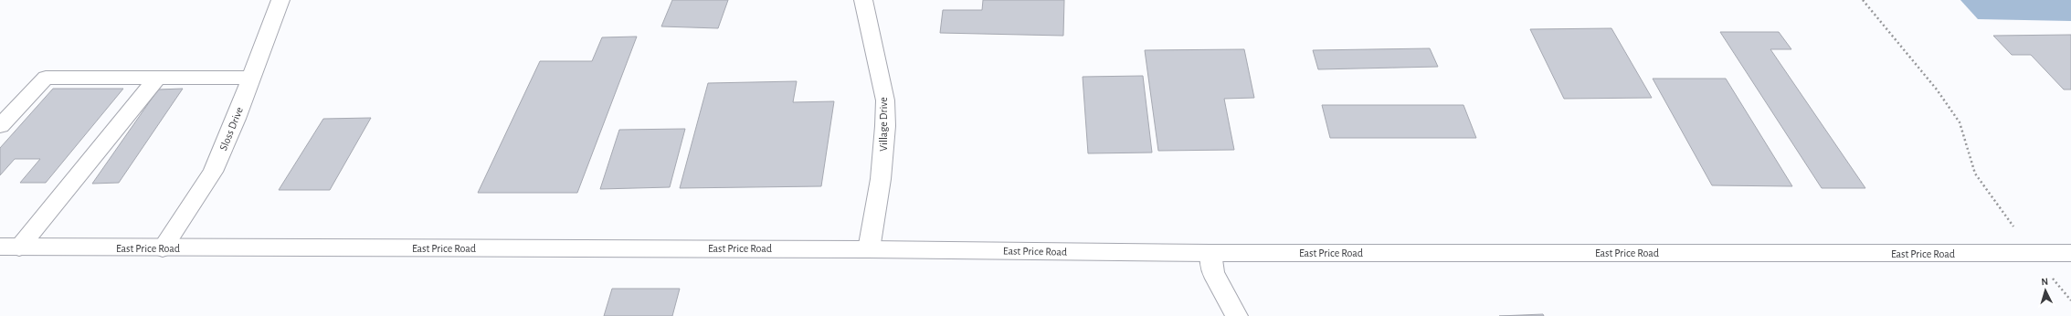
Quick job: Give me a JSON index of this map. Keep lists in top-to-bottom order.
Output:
{
  "streets": {
    "main road": ["Village Drive", "Sloss Drive", "East Price Road"]
  },
  "crossings": [
    ["Village Drive", "East Price Road"],
    ["Sloss Drive", "East Price Road"]
  ],
  "north": "top"
}
